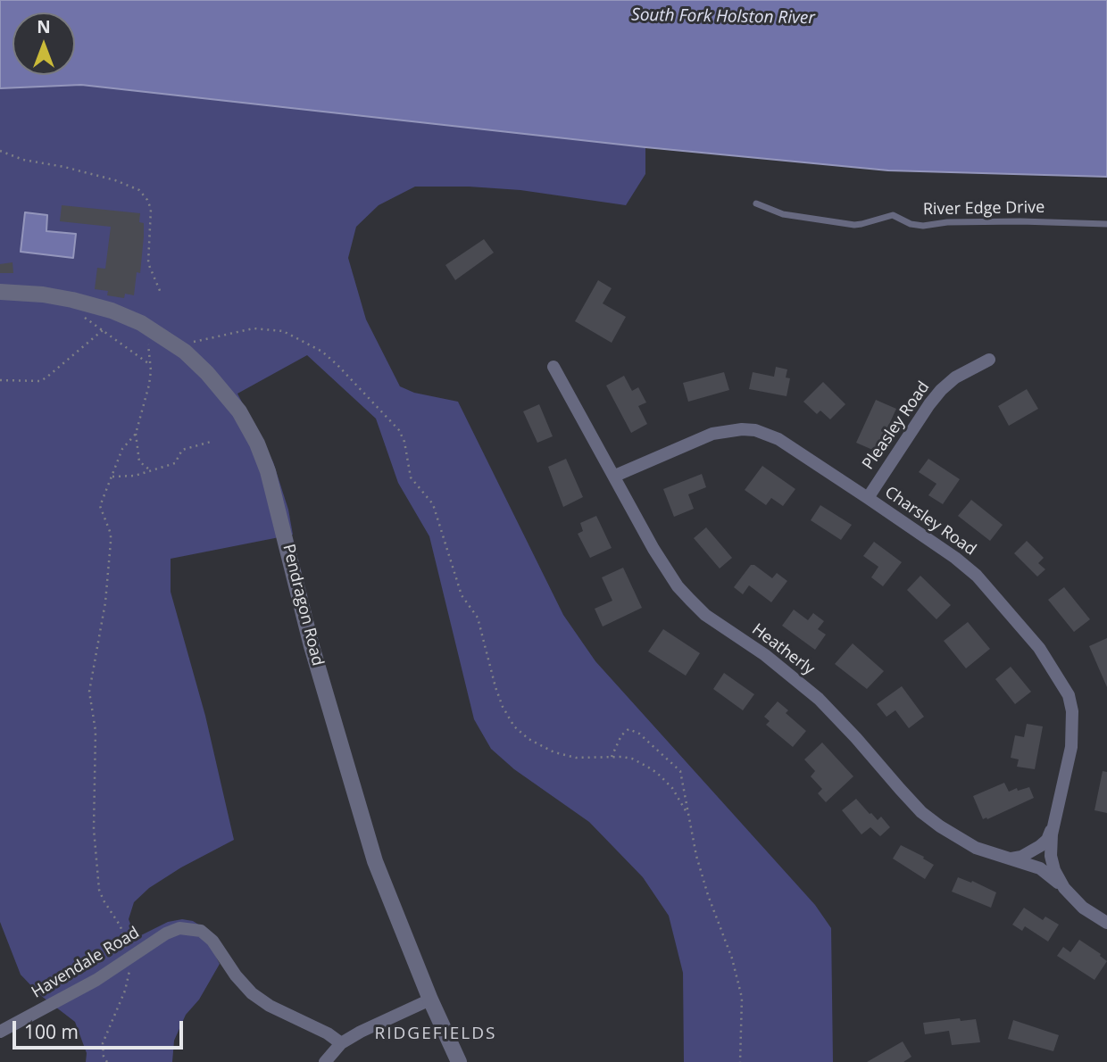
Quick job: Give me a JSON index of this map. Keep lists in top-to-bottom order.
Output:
{
  "streets": {
    "street": [
      "Pleasley Road",
      "Charsley Road",
      "Pendragon Road",
      "Heatherly",
      "Havendale Road"
    ],
    "lane": ["River Edge Drive"]
  },
  "crossings": [
    ["Pleasley Road", "Charsley Road"],
    ["Charsley Road", "Heatherly"]
  ],
  "districts": ["RIDGEFIELDS"],
  "water": ["South Fork Holston River"],
  "scale_bar": "100 m",
  "north": "top"
}
